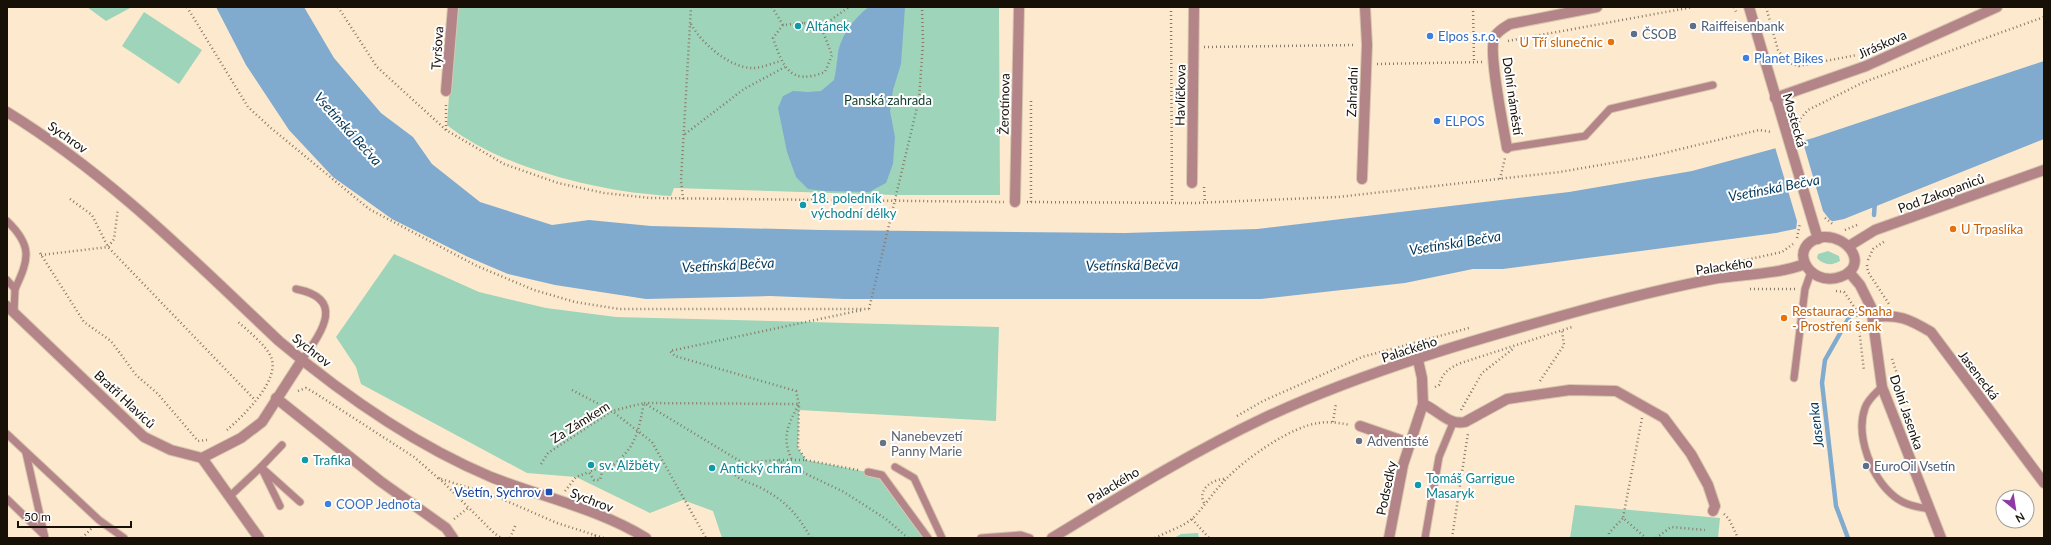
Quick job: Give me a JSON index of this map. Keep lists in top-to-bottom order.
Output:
{
  "streets": {
    "street": [
      "Jiráskova",
      "Tyršova",
      "Zahradní",
      "Havlíčkova",
      "Dolní náměstí",
      "Žerotínova",
      "Mostecká",
      "Sychrov",
      "Pod Zakopaniců",
      "Palackého",
      "Jasenecká",
      "Bratří Hlaviců",
      "Dolní Jasenka",
      "Podsedky"
    ],
    "path": ["Za Zámkem"]
  },
  "crossings": [
    ["Jiráskova", "Mostecká"],
    ["Mostecká", "Pod Zakopaniců"],
    ["Mostecká", "Palackého"],
    ["Mostecká", "Dolní Jasenka"],
    ["Pod Zakopaniců", "Palackého"],
    ["Pod Zakopaniců", "Dolní Jasenka"],
    ["Palackého", "Dolní Jasenka"],
    ["Palackého", "Podsedky"],
    ["Jasenecká", "Dolní Jasenka"]
  ],
  "water": ["Vsetínská Bečva", "Jasenka"],
  "parks": ["Panská zahrada"],
  "places": {
    "other": [
      "Altánek",
      "Raiffeisenbank",
      "ČSOB",
      "Elpos s.r.o.",
      "U Tří slunečnic",
      "Planet Bikes",
      "ELPOS",
      "18. poledník východní délky",
      "U Trpaslíka",
      "Restaurace Snaha - Prostření šenk",
      "Adventisté",
      "Nanebevzetí Panny Marie",
      "Trafika",
      "sv. Alžběty",
      "EuroOil Vsetín",
      "Antický chrám",
      "Tomáš Garrigue Masaryk",
      "COOP Jednota"
    ],
    "transit": ["Vsetín, Sychrov"]
  },
  "scale_bar": "50 m",
  "north": "bottom right"
}
